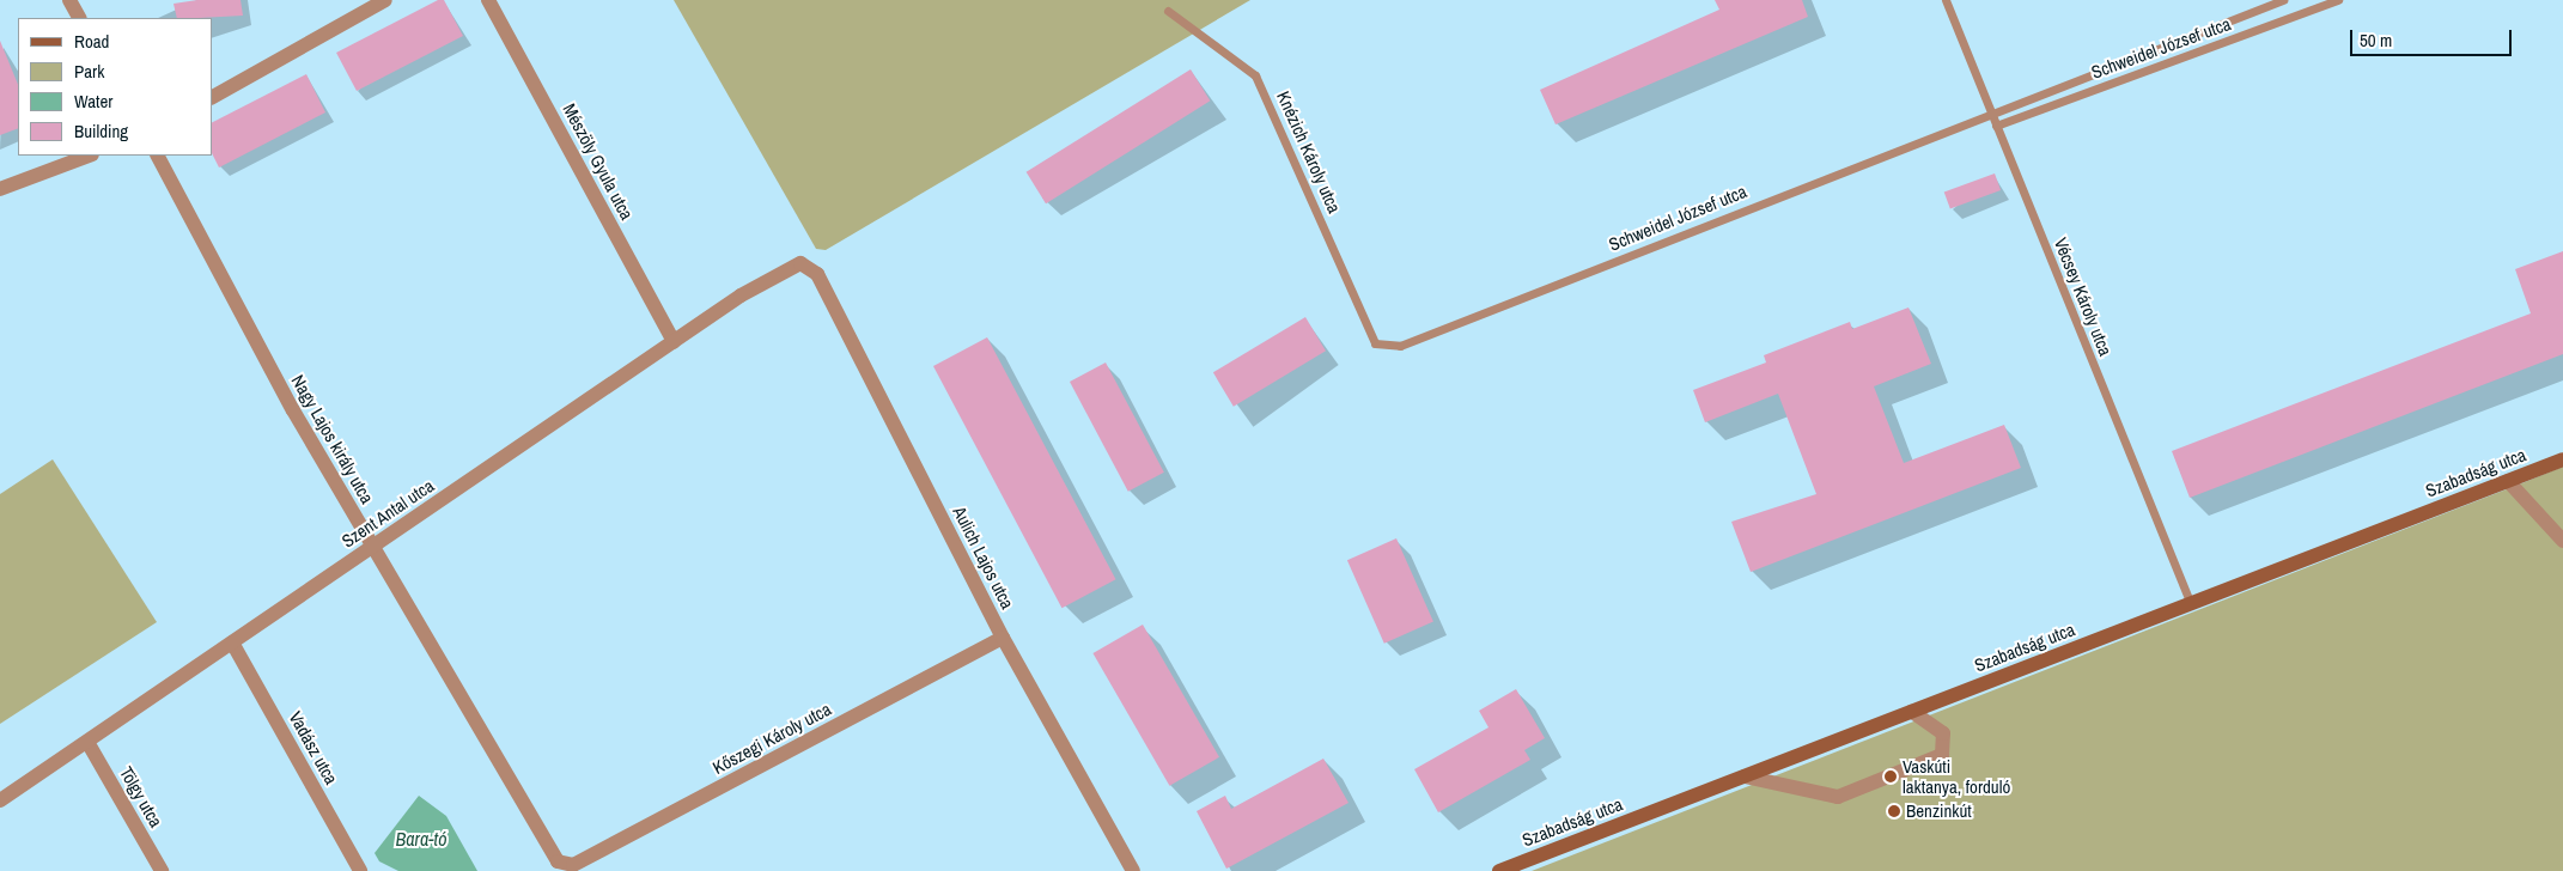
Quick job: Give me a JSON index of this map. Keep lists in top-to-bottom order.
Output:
{
  "streets": {
    "main road": ["Szabadság utca"],
    "street": [
      "Mészöly Gyula utca",
      "Nagy Lajos király utca",
      "Szent Antal utca",
      "Aulich Lajos utca",
      "Kőszegi Károly utca",
      "Vadász utca",
      "Tölgy utca"
    ],
    "lane": ["Schweidel József utca", "Knézich Károly utca", "Vécsey Károly utca"]
  },
  "crossings": [
    ["Schweidel József utca", "Knézich Károly utca"],
    ["Schweidel József utca", "Vécsey Károly utca"],
    ["Mészöly Gyula utca", "Szent Antal utca"],
    ["Vécsey Károly utca", "Szabadság utca"],
    ["Nagy Lajos király utca", "Szent Antal utca"],
    ["Nagy Lajos király utca", "Kőszegi Károly utca"],
    ["Szent Antal utca", "Aulich Lajos utca"],
    ["Szent Antal utca", "Vadász utca"],
    ["Szent Antal utca", "Tölgy utca"],
    ["Aulich Lajos utca", "Kőszegi Károly utca"]
  ],
  "water": ["Bara-tó"],
  "places": ["Vaskúti laktanya, forduló", "Benzinkút"],
  "legend": [
    "Road",
    "Park",
    "Water",
    "Building"
  ],
  "scale_bar": "50 m"
}
